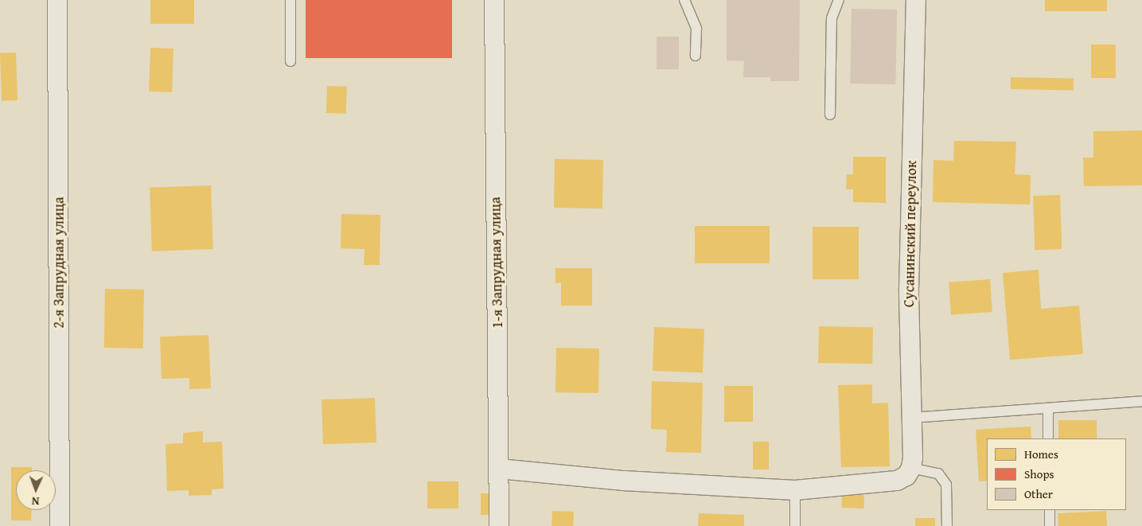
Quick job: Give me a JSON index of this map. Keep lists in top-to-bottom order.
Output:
{
  "streets": {
    "street": ["Сусанинский переулок", "2-я Запрудная улица", "1-я Запрудная улица"]
  },
  "legend": ["Homes", "Shops", "Other"],
  "north": "bottom"
}
